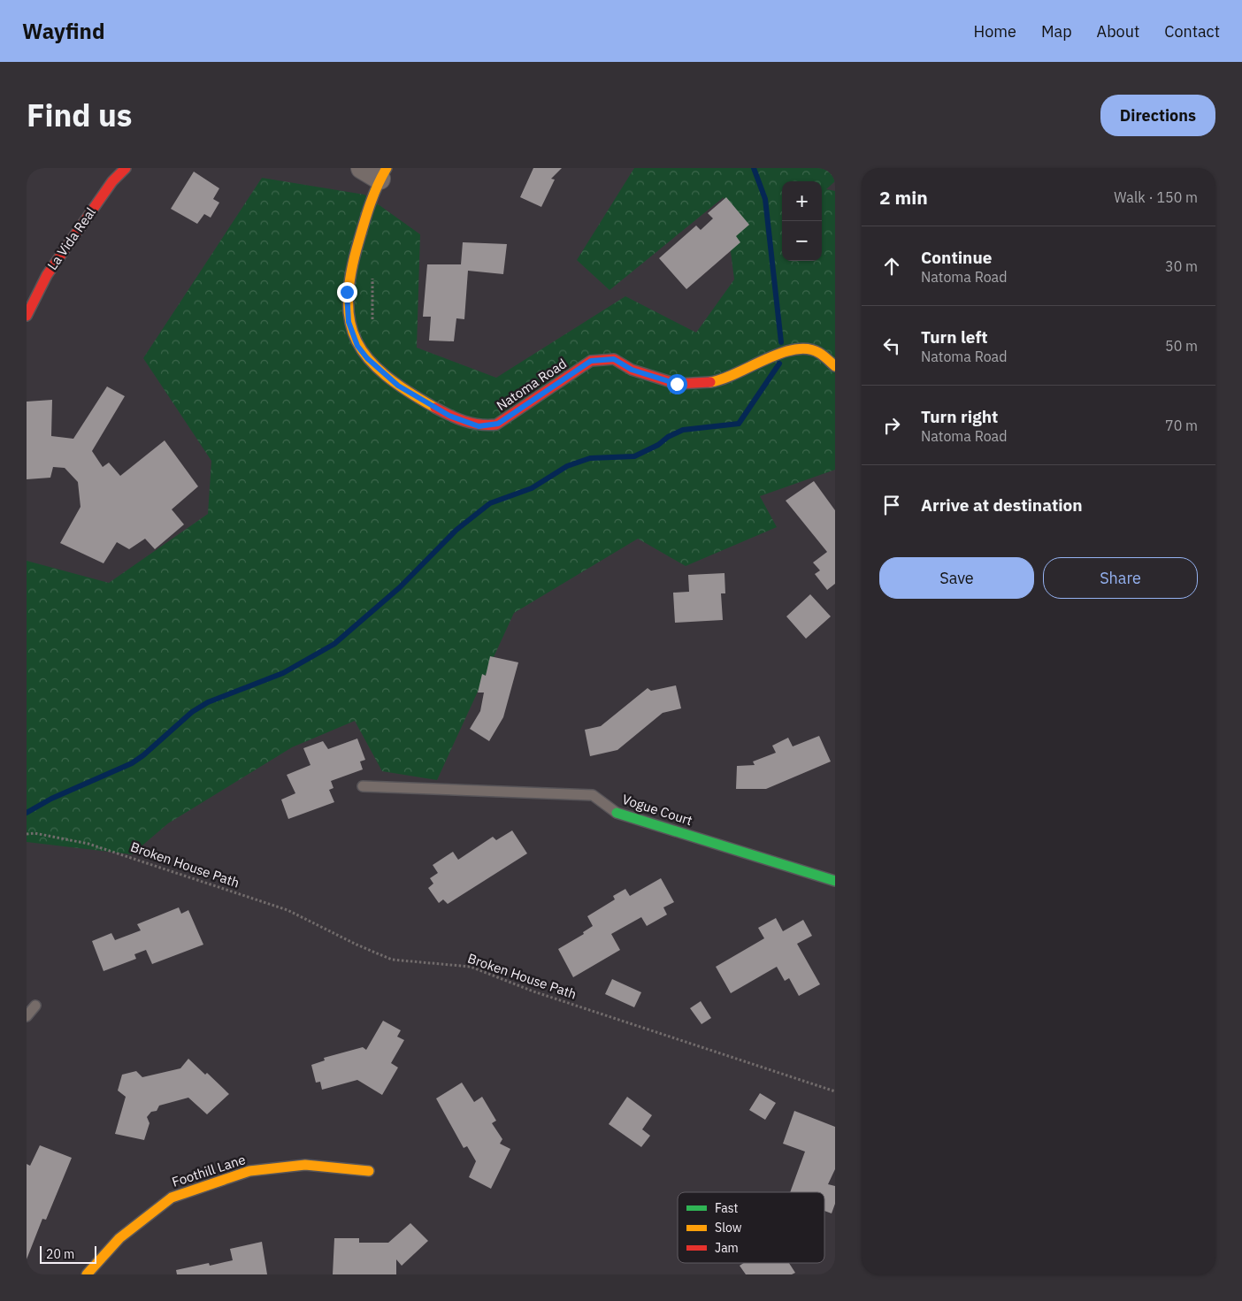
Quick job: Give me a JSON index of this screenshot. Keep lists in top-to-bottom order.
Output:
{
  "streets": {
    "street": [
      "La Vida Real",
      "Natoma Road",
      "Vogue Court",
      "Foothill Lane"
    ],
    "path": ["Broken House Path"]
  },
  "legend": ["Fast", "Slow", "Jam"],
  "scale_bar": "20 m",
  "page": {
    "header": "Wayfind",
    "nav": [
      "Home",
      "Map",
      "About",
      "Contact"
    ],
    "title": "Find us",
    "buttons": [
      "Directions",
      ["Save", "Share"]
    ],
    "heading": ["2 min", "Walk · 150 m"],
    "map_buttons": ["+", "−"],
    "list": [
      ["Continue", "Natoma Road", "30 m"],
      ["Turn left", "Natoma Road", "50 m"],
      ["Turn right", "Natoma Road", "70 m"],
      "Arrive at destination"
    ],
    "scale": "20 m"
  }
}
